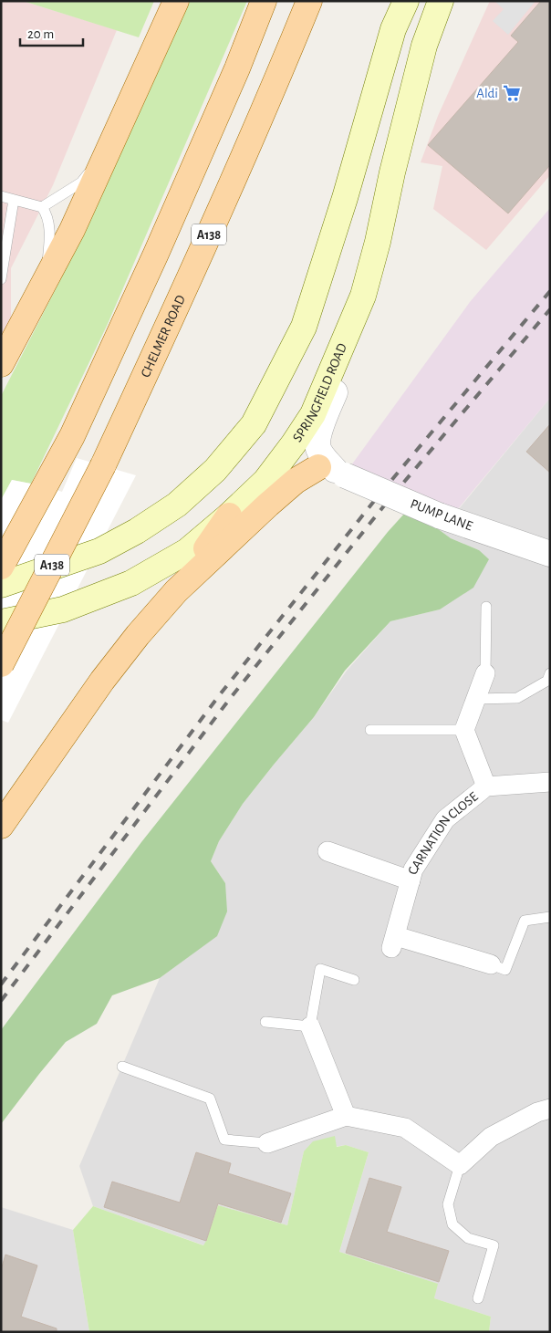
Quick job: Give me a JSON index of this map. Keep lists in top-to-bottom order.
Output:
{
  "streets": {
    "main road": ["A138", "CHELMER ROAD", "SPRINGFIELD ROAD"],
    "street": ["PUMP LANE", "CARNATION CLOSE"]
  },
  "crossings": [
    ["SPRINGFIELD ROAD", "PUMP LANE"]
  ],
  "places": {
    "supermarket": ["Aldi"]
  },
  "scale_bar": "20 m"
}
